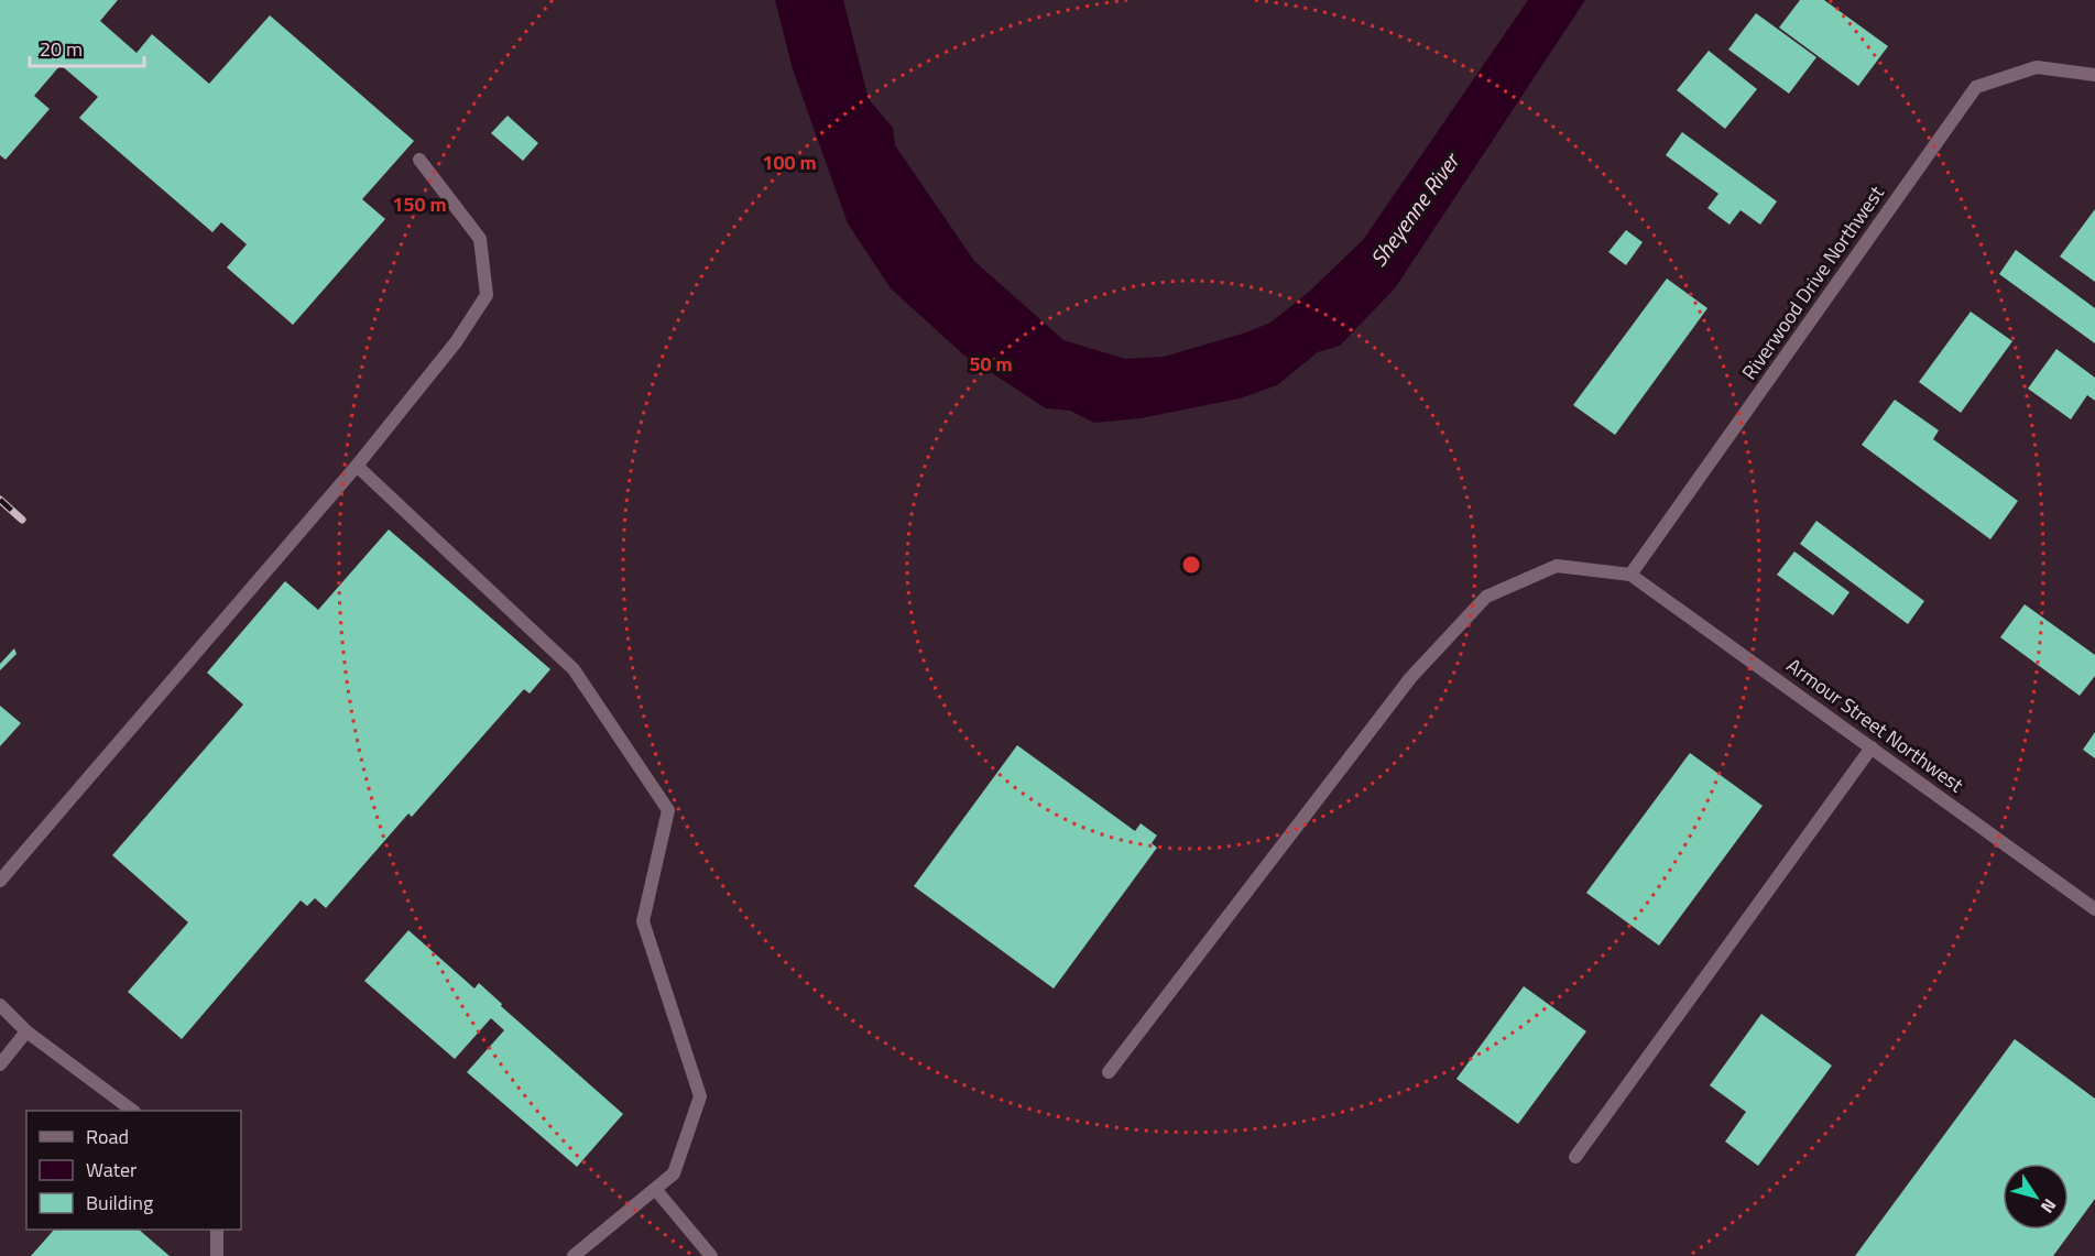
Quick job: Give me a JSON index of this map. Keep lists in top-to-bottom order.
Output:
{
  "streets": {
    "street": ["Riverwood Drive Northwest", "Armour Street Northwest"]
  },
  "crossings": [
    ["Riverwood Drive Northwest", "Armour Street Northwest"]
  ],
  "water": ["Sheyenne River"],
  "legend": ["Road", "Water", "Building"],
  "scale_bar": "20 m",
  "north": "bottom right",
  "rings": ["100 m", "150 m", "50 m"]
}
